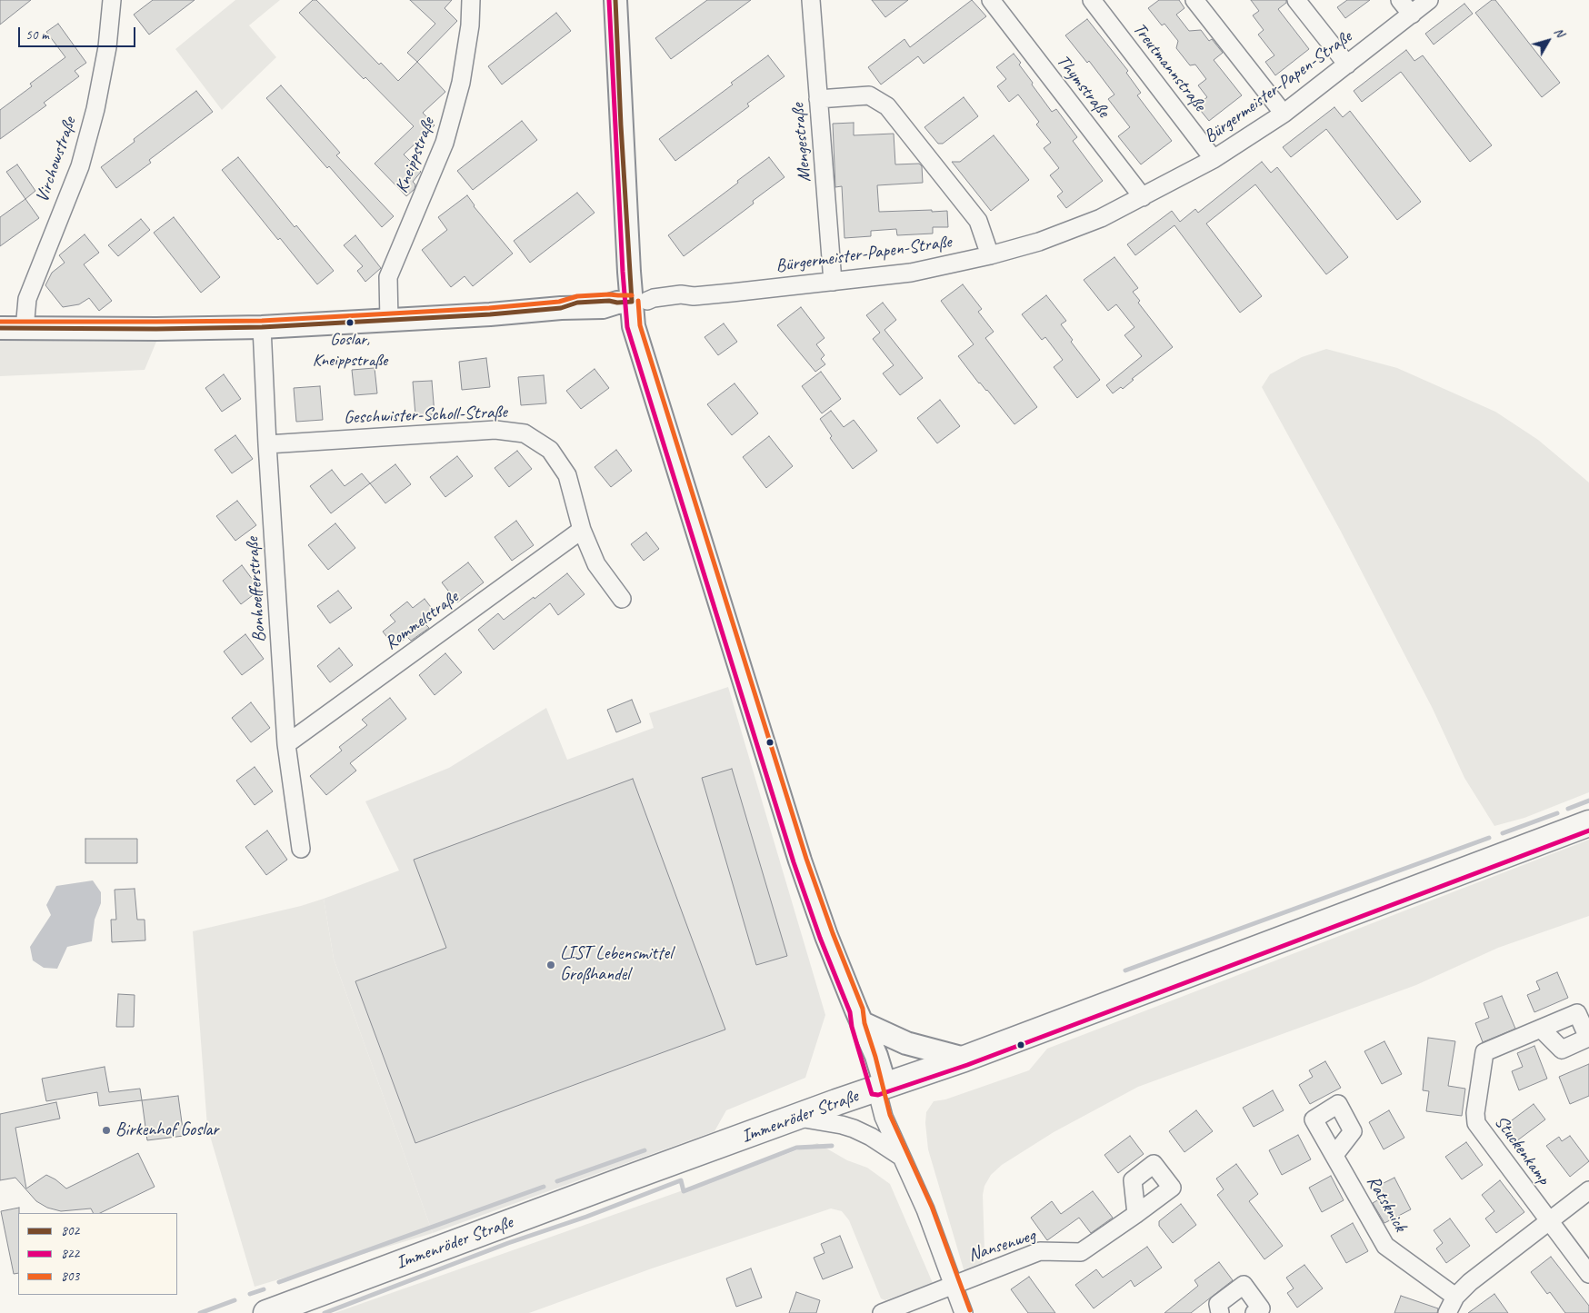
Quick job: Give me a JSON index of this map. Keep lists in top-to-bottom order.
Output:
{
  "streets": {
    "main road": ["Immenröder Straße"],
    "street": [
      "Treutmannstraße",
      "Thymstraße",
      "Bürgermeister-Papen-Straße",
      "Mengestraße",
      "Kneippstraße",
      "Virchowstraße",
      "Geschwister-Scholl-Straße",
      "Bonhoefferstraße",
      "Rommelstraße",
      "Stuckenkamp",
      "Ratsknick",
      "Nansenweg"
    ]
  },
  "crossings": [
    ["Treutmannstraße", "Bürgermeister-Papen-Straße"],
    ["Thymstraße", "Bürgermeister-Papen-Straße"],
    ["Bürgermeister-Papen-Straße", "Mengestraße"],
    ["Geschwister-Scholl-Straße", "Bonhoefferstraße"],
    ["Geschwister-Scholl-Straße", "Rommelstraße"],
    ["Bonhoefferstraße", "Rommelstraße"]
  ],
  "places": ["Goslar, Kneippstraße", "LIST Lebensmittel Großhandel", "Birkenhof Goslar"],
  "lines": ["transit line 802", "transit line 822", "transit line 803"],
  "legend": ["802", "822", "803"],
  "scale_bar": "50 m",
  "north": "top right"
}
